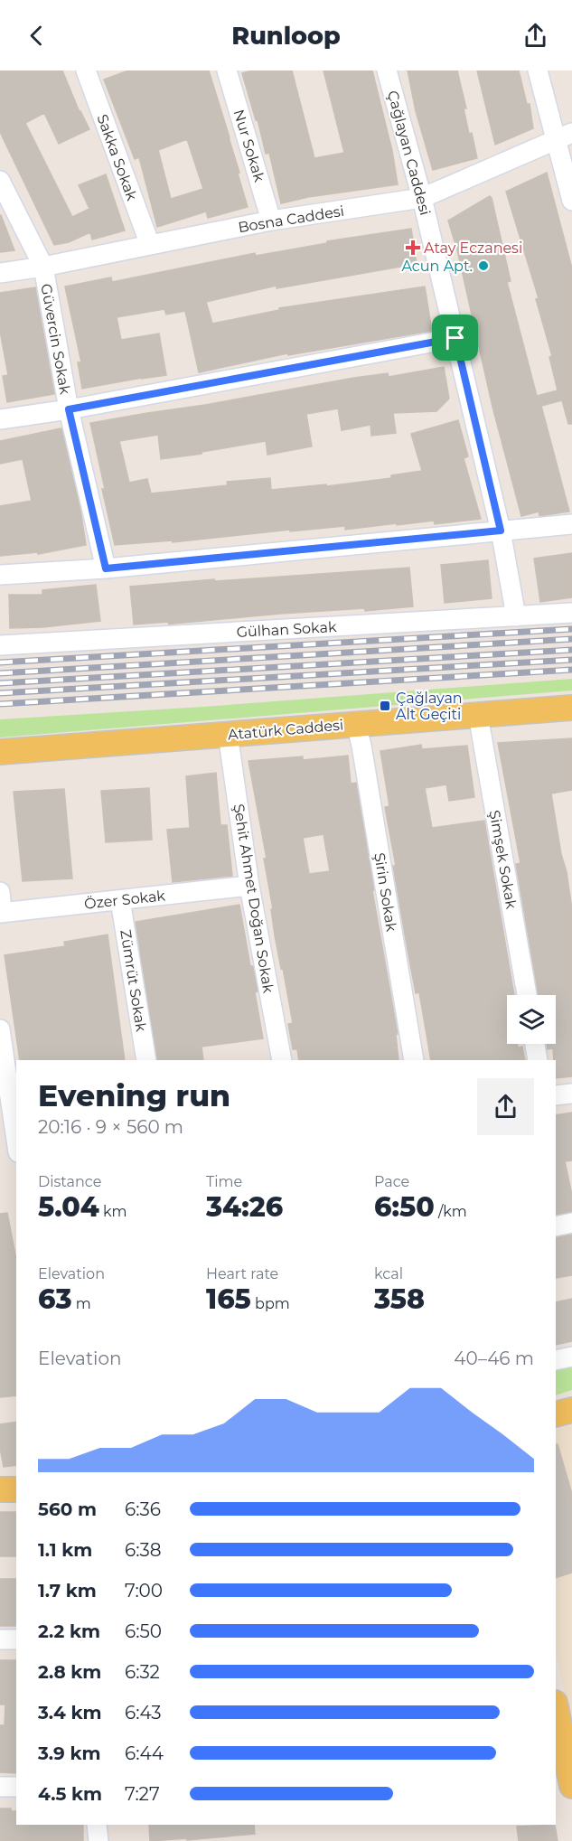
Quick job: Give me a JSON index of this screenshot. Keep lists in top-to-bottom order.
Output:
{
  "streets": {
    "main road": ["Atatürk Caddesi"],
    "street": [
      "Nur Sokak",
      "Çağlayan Caddesi",
      "Sakka Sokak",
      "Bosna Caddesi",
      "Güvercin Sokak",
      "Gülhan Sokak",
      "Şimşek Sokak",
      "Şirin Sokak",
      "Şehit Ahmet Doğan Sokak",
      "Özer Sokak",
      "Zümrüt Sokak"
    ]
  },
  "crossings": [
    ["Nur Sokak", "Bosna Caddesi"],
    ["Çağlayan Caddesi", "Bosna Caddesi"],
    ["Çağlayan Caddesi", "Gülhan Sokak"],
    ["Sakka Sokak", "Bosna Caddesi"],
    ["Bosna Caddesi", "Güvercin Sokak"],
    ["Atatürk Caddesi", "Şimşek Sokak"],
    ["Atatürk Caddesi", "Şirin Sokak"],
    ["Atatürk Caddesi", "Şehit Ahmet Doğan Sokak"],
    ["Şehit Ahmet Doğan Sokak", "Özer Sokak"],
    ["Özer Sokak", "Zümrüt Sokak"]
  ],
  "places": {
    "health": ["Atay Eczanesi"],
    "other": ["Acun Apt."],
    "transit": ["Çağlayan Alt Geçiti"]
  },
  "page": {
    "header": "Runloop",
    "heading": ["Evening run", "20:16 · 9 × 560 m"],
    "stats": [
      ["Distance", "5.04 km"],
      ["Time", "34:26"],
      ["Pace", "6:50 /km"],
      ["Elevation", "63 m"],
      ["Heart rate", "165 bpm"],
      ["kcal", "358"]
    ],
    "chart": ["Elevation", "40–46 m"],
    "list": [
      {
        "name": "560 m",
        "note": "6:36"
      },
      {
        "name": "1.1 km",
        "note": "6:38"
      },
      {
        "name": "1.7 km",
        "note": "7:00"
      },
      {
        "name": "2.2 km",
        "note": "6:50"
      },
      {
        "name": "2.8 km",
        "note": "6:32"
      },
      {
        "name": "3.4 km",
        "note": "6:43"
      },
      {
        "name": "3.9 km",
        "note": "6:44"
      },
      {
        "name": "4.5 km",
        "note": "7:27"
      }
    ]
  }
}
